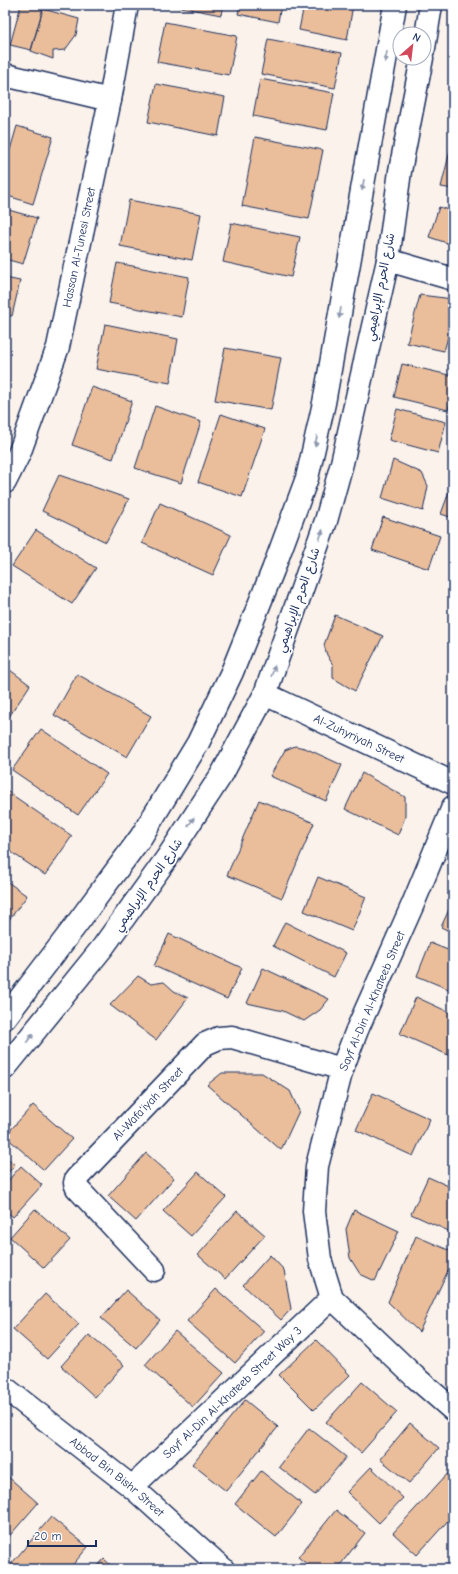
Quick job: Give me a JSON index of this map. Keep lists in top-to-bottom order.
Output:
{
  "streets": {
    "street": [
      "Hassan Al-Tunesi Street",
      "شارع الحرم الإبراهيمي",
      "Al-Zuhyriyah Street",
      "Sayf Al-Din Al-Khateeb Street",
      "Al-Wafa'iyah Street",
      "Sayf Al-Din Al-Khateeb Street Way 3",
      "Abbad Bin Bishr Street"
    ]
  },
  "crossings": [
    ["شارع الحرم الإبراهيمي", "Al-Zuhyriyah Street"],
    ["Sayf Al-Din Al-Khateeb Street", "Al-Wafa'iyah Street"],
    ["Sayf Al-Din Al-Khateeb Street", "Sayf Al-Din Al-Khateeb Street Way 3"],
    ["Sayf Al-Din Al-Khateeb Street Way 3", "Abbad Bin Bishr Street"]
  ],
  "scale_bar": "20 m",
  "north": "top right"
}
